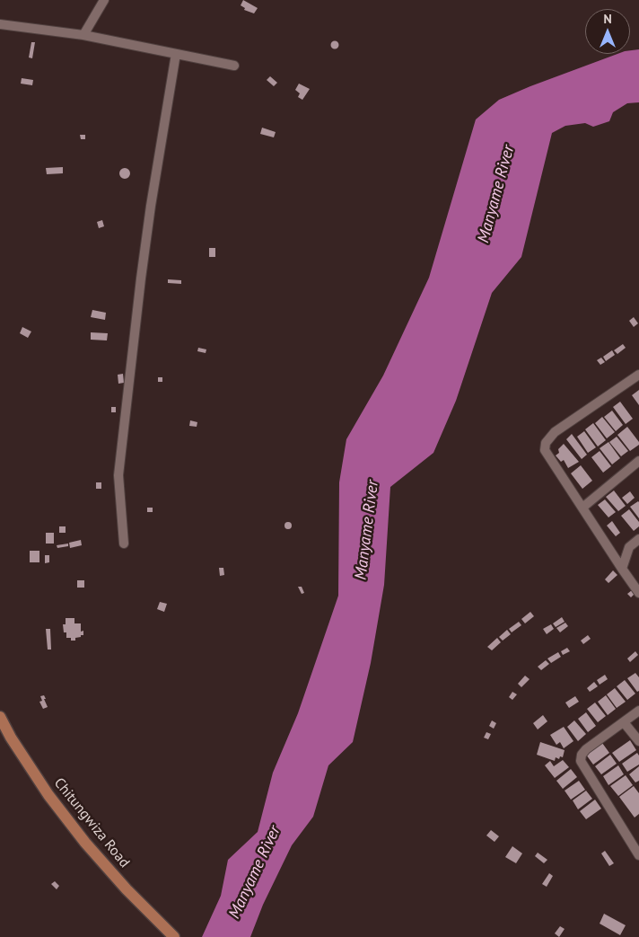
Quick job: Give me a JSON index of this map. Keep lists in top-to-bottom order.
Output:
{
  "streets": {
    "main road": ["Chitungwiza Road"]
  },
  "water": ["Manyame River"],
  "north": "top"
}
